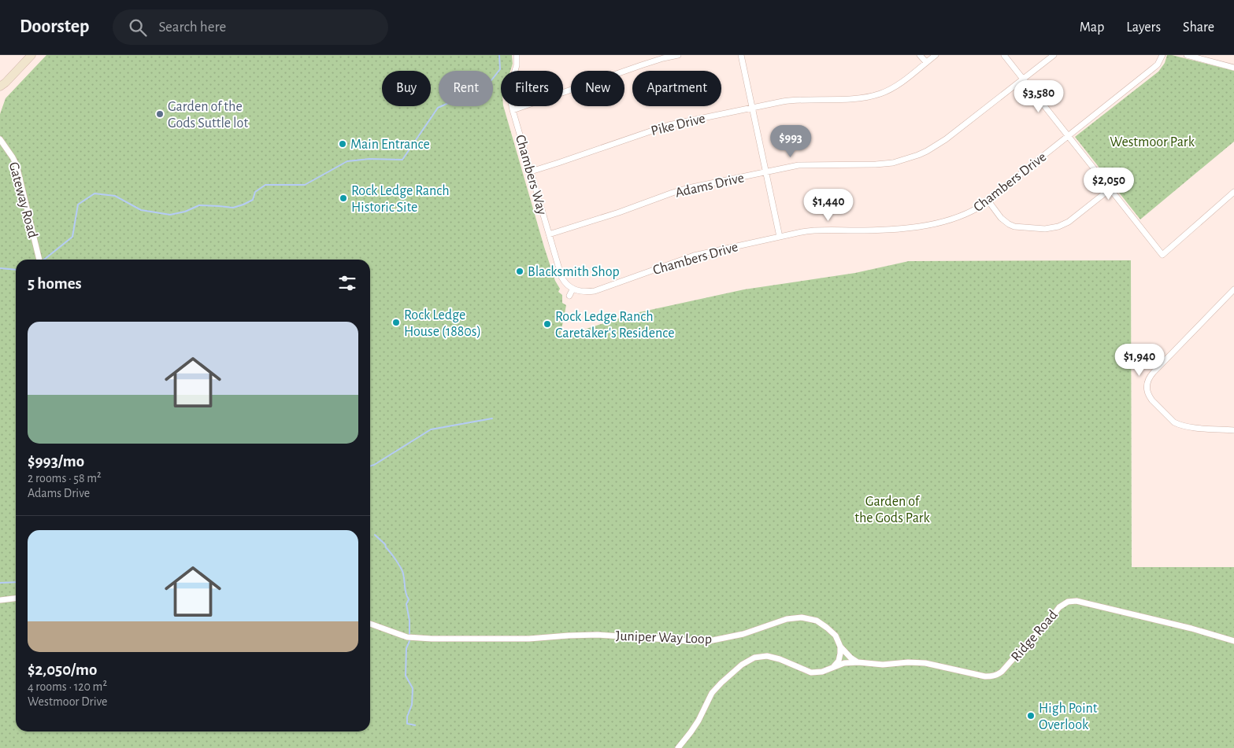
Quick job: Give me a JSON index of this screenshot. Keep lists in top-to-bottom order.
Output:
{
  "streets": {
    "street": [
      "Pike Drive",
      "Chambers Way",
      "Chambers Drive",
      "Adams Drive",
      "Gateway Road",
      "Ridge Road",
      "Juniper Way Loop"
    ]
  },
  "crossings": [
    ["Pike Drive", "Chambers Way"],
    ["Chambers Way", "Chambers Drive"],
    ["Chambers Way", "Adams Drive"]
  ],
  "parks": ["Westmoor Park", "Garden of the Gods Park"],
  "places": [
    "Garden of the Gods Suttle lot",
    "Main Entrance",
    "Rock Ledge Ranch Historic Site",
    "Blacksmith Shop",
    "Rock Ledge House (1880s)",
    "Rock Ledge Ranch Caretaker's Residence",
    "High Point Overlook"
  ],
  "page": {
    "header": "Doorstep",
    "search": "Search here",
    "nav": ["Map", "Layers", "Share"],
    "chip": [
      "Buy",
      "Rent",
      "Filters",
      "New",
      "Apartment"
    ],
    "price": [
      "$3,580",
      "$993",
      "$2,050",
      "$1,440",
      "$1,940"
    ],
    "heading": "5 homes",
    "list": [
      {
        "name": "$993/mo",
        "note": "2 rooms · 58 m² · Adams Drive"
      },
      {
        "name": "$2,050/mo",
        "note": "4 rooms · 120 m² · Westmoor Drive"
      }
    ]
  }
}
